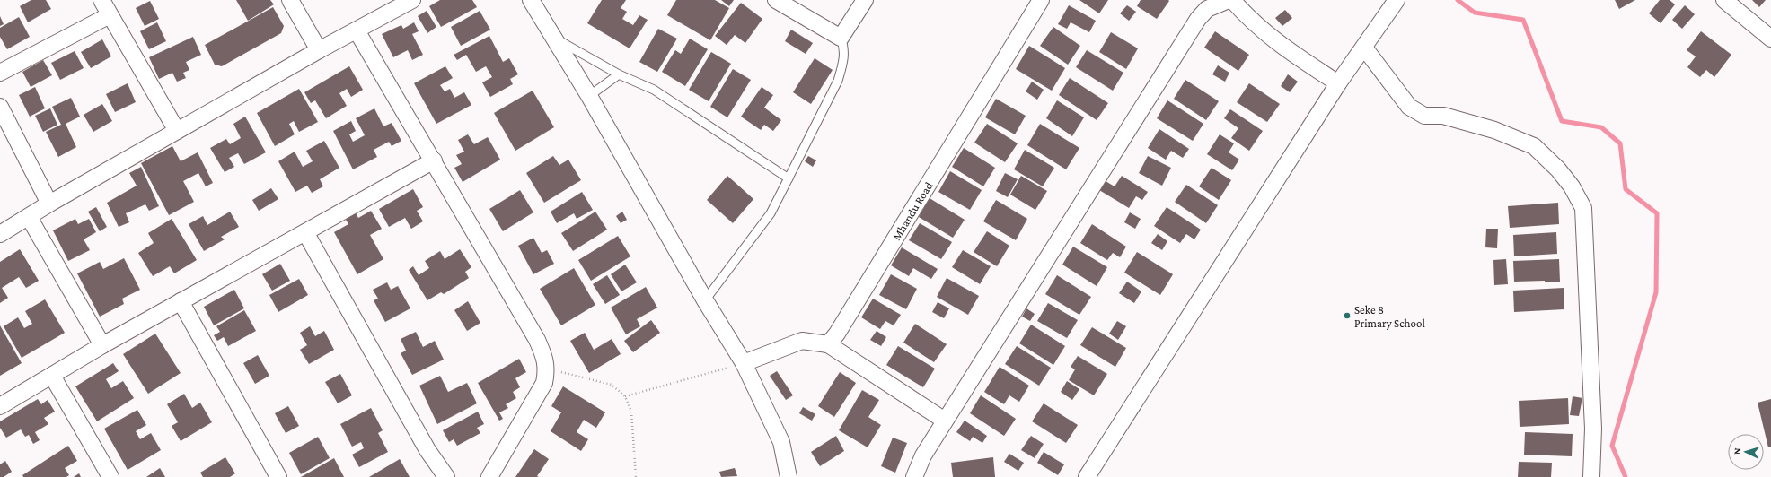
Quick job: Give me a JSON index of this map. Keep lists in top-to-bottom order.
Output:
{
  "streets": {
    "street": ["Mhandu Road"]
  },
  "places": ["Seke 8 Primary School"],
  "north": "left"
}
